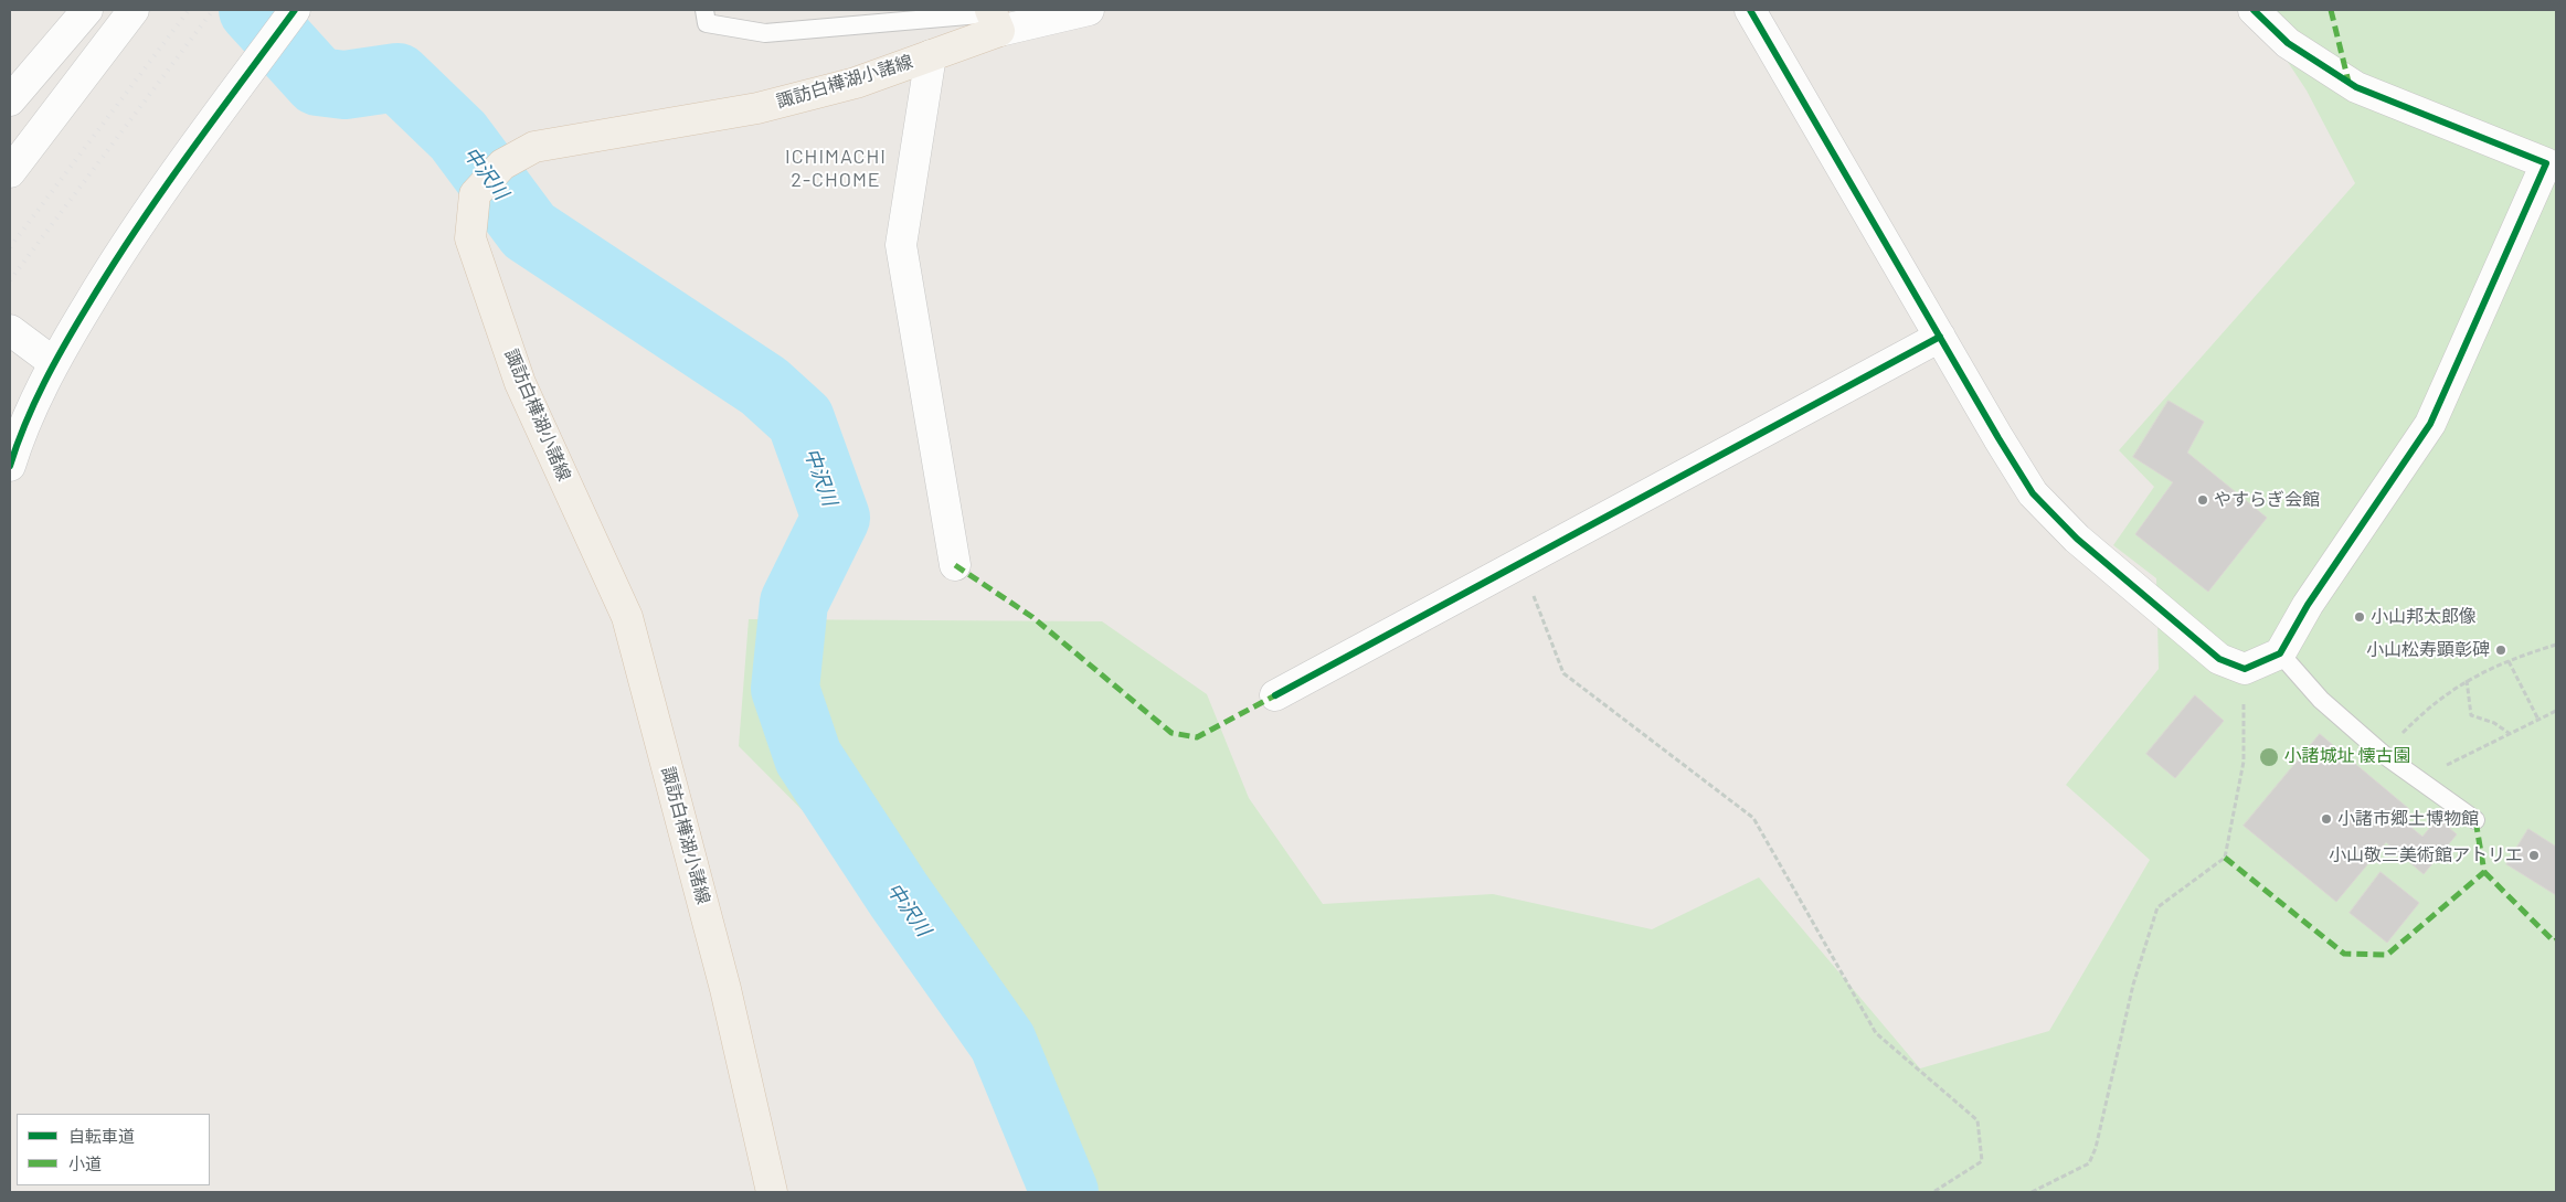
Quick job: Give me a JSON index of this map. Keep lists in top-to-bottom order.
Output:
{
  "streets": {
    "main road": ["諏訪白樺湖小諸線"]
  },
  "districts": ["ICHIMACHI 2-CHOME"],
  "water": ["中沢川"],
  "parks": ["小諸城址 懐古園"],
  "places": [
    "やすらぎ会館",
    "小山邦太郎像",
    "小山松寿顕彰碑",
    "小諸市郷土博物館",
    "小山敬三美術館アトリエ"
  ],
  "legend": ["自転車道", "小道"]
}
